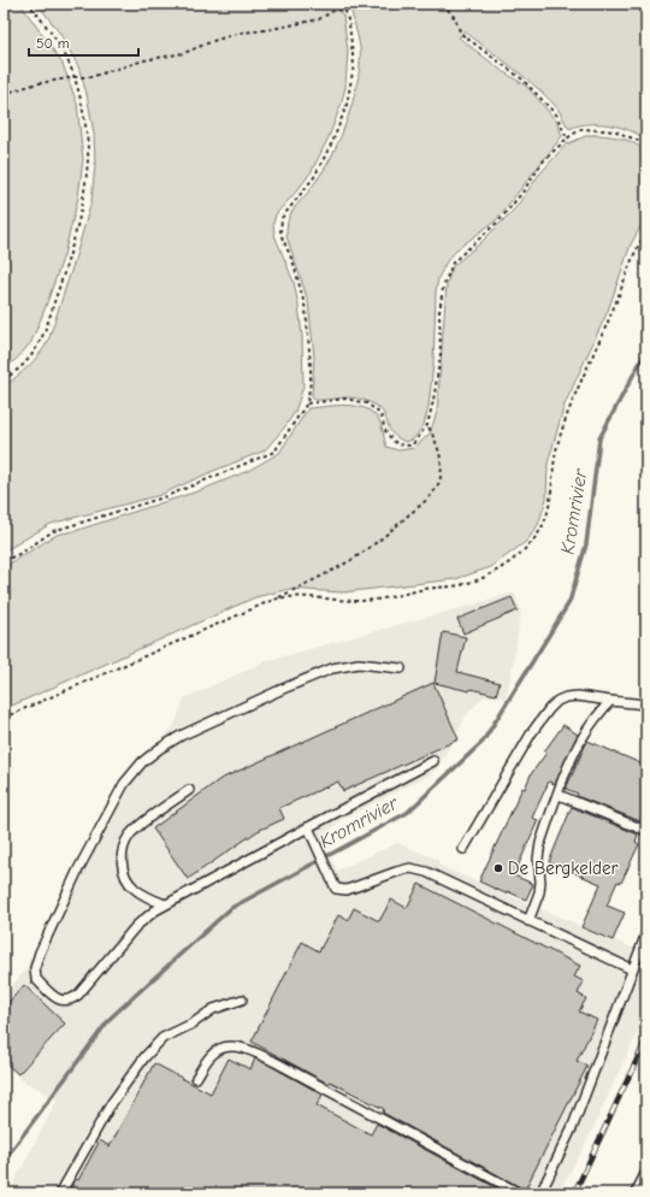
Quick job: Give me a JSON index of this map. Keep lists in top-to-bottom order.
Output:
{
  "water": ["Kromrivier"],
  "places": ["De Bergkelder"],
  "scale_bar": "50 m"
}
